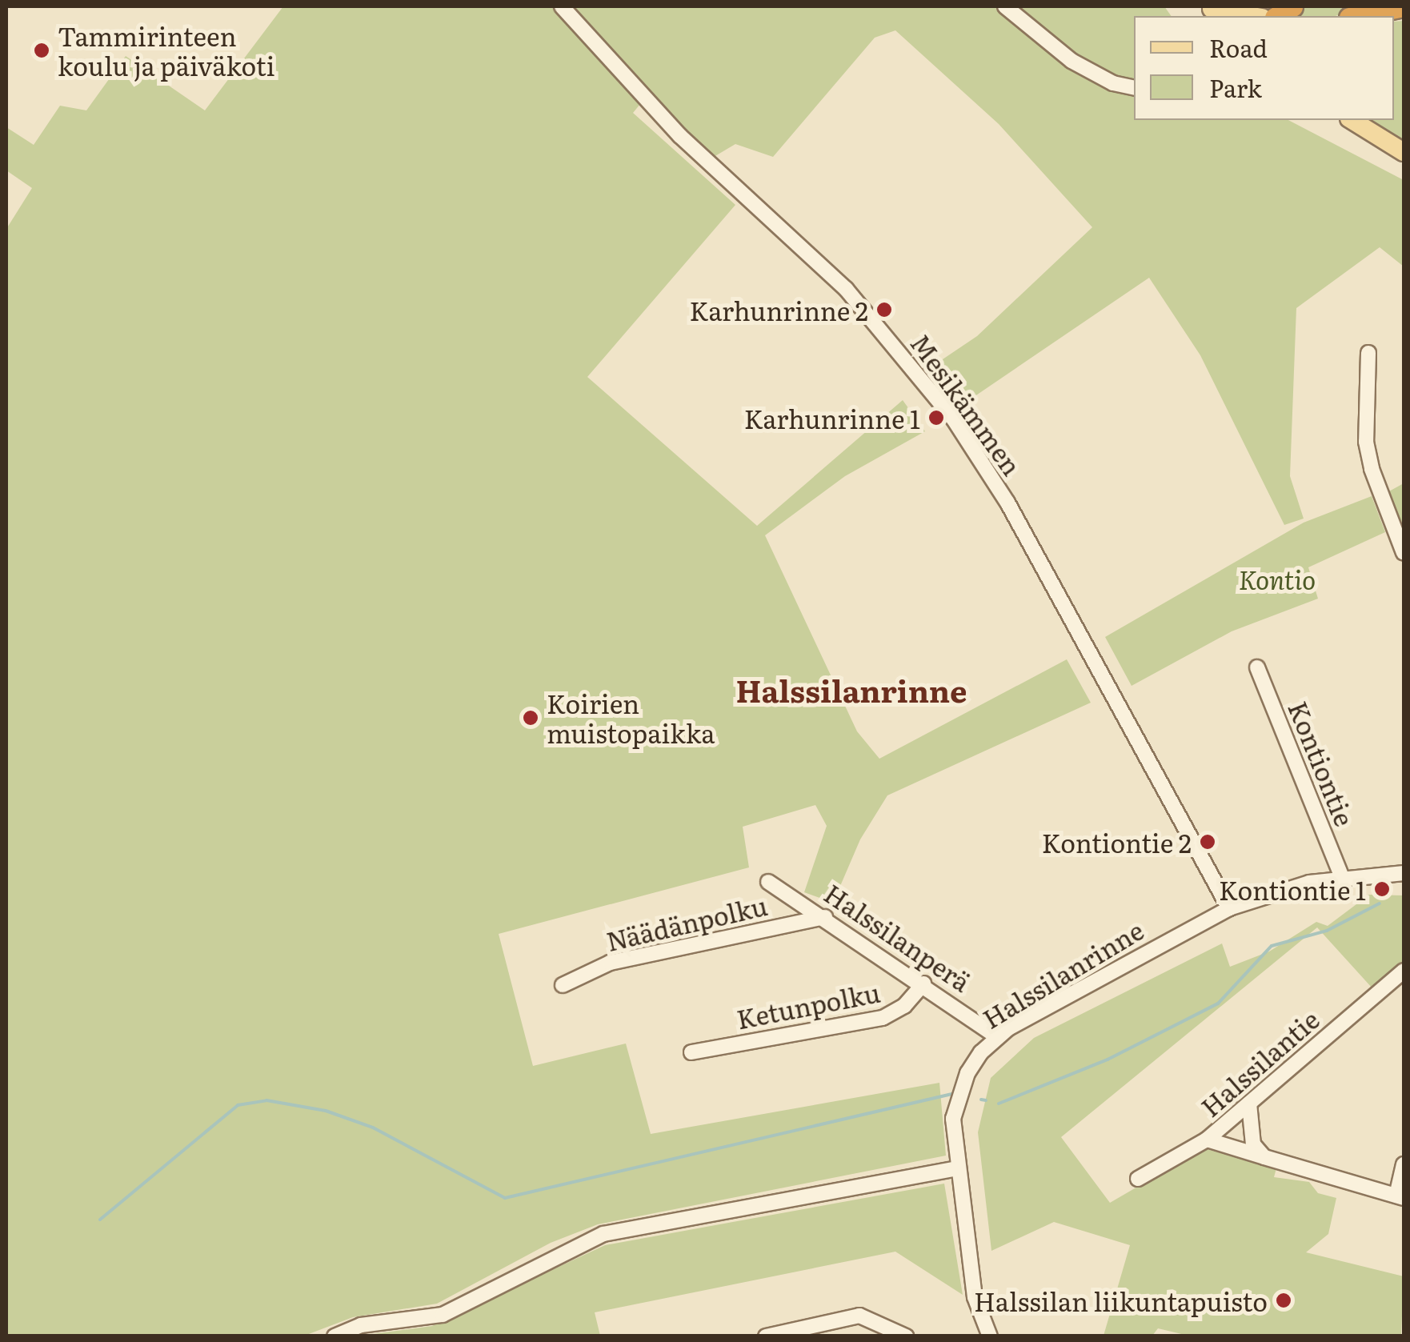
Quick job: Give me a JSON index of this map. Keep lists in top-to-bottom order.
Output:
{
  "streets": {
    "street": [
      "Mesikämmen",
      "Kontiontie",
      "Näädänpolku",
      "Halssilanperä",
      "Halssilanrinne",
      "Ketunpolku",
      "Halssilantie"
    ]
  },
  "crossings": [
    ["Mesikämmen", "Halssilanrinne"],
    ["Kontiontie", "Halssilanrinne"],
    ["Näädänpolku", "Halssilanperä"],
    ["Halssilanperä", "Halssilanrinne"],
    ["Halssilanperä", "Ketunpolku"]
  ],
  "districts": ["Halssilanrinne"],
  "parks": ["Kontio"],
  "places": [
    "Tammirinteen koulu ja päiväkoti",
    "Karhunrinne 2",
    "Karhunrinne 1",
    "Koirien muistopaikka",
    "Kontiontie 2",
    "Kontiontie 1",
    "Halssilan liikuntapuisto"
  ],
  "legend": ["Road", "Park"]
}
